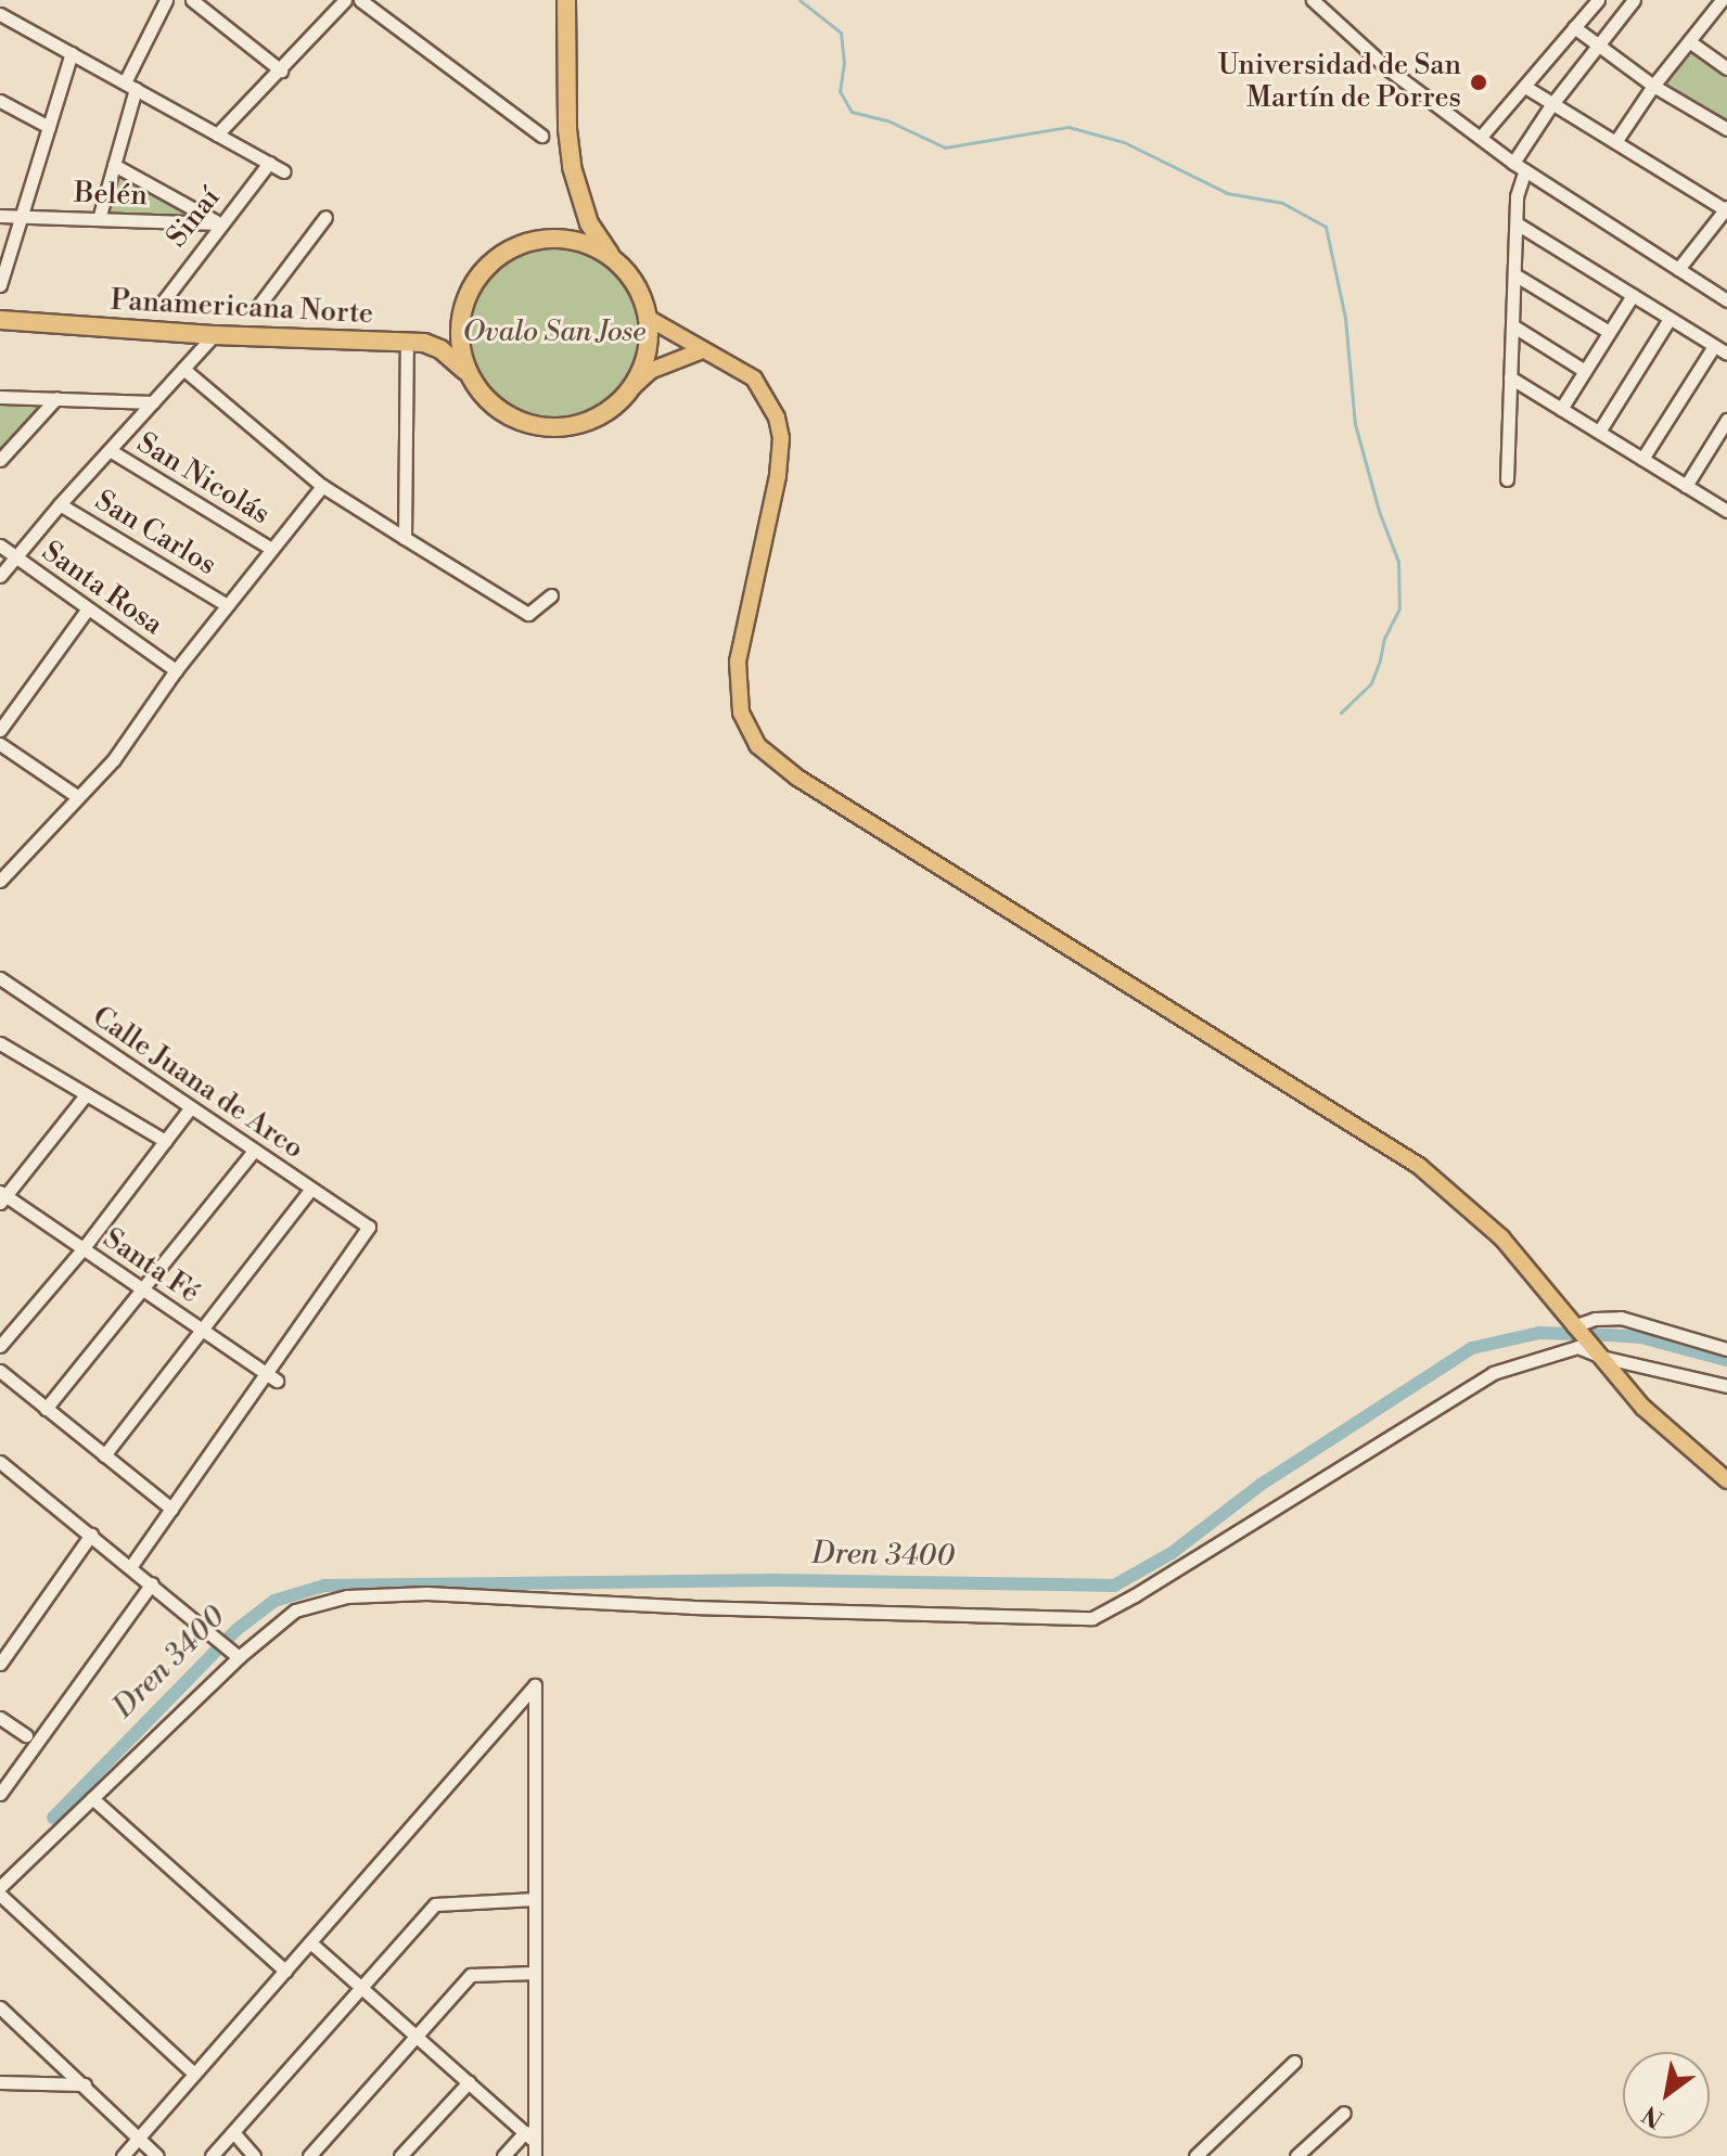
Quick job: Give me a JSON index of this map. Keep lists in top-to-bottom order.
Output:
{
  "streets": {
    "highway": ["Panamericana Norte"],
    "street": [
      "Belén",
      "Sinaí",
      "San Nicolás",
      "San Carlos",
      "Santa Rosa",
      "Calle Juana de Arco",
      "Santa Fé"
    ]
  },
  "crossings": [
    ["Belén", "Sinaí"],
    ["Calle Juana de Arco", "Santa Fé"]
  ],
  "water": ["Dren 3400"],
  "parks": ["Ovalo San Jose"],
  "places": ["Universidad de San Martín de Porres"],
  "north": "bottom left"
}
